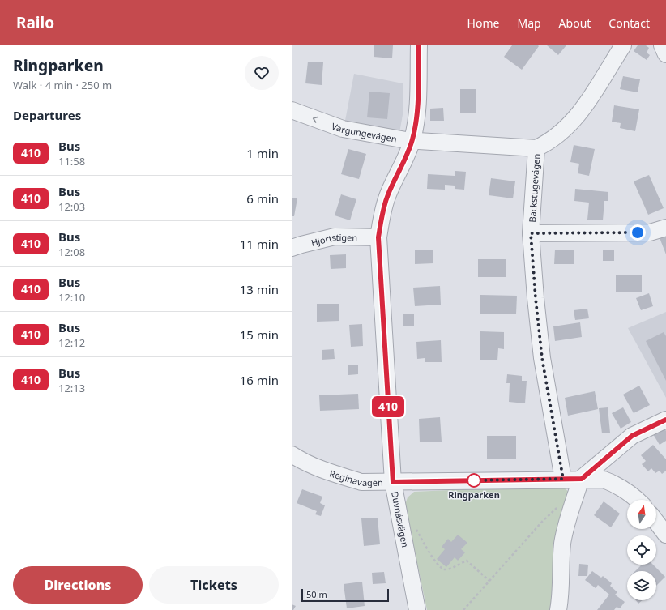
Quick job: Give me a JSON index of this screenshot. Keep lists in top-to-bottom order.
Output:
{
  "streets": {
    "street": [
      "Vargungevägen",
      "Backstugevägen",
      "Hjortstigen",
      "Reginavägen",
      "Duvnäsvägen"
    ]
  },
  "crossings": [
    ["Vargungevägen", "Backstugevägen"],
    ["Vargungevägen", "Duvnäsvägen"],
    ["Backstugevägen", "Reginavägen"],
    ["Hjortstigen", "Duvnäsvägen"],
    ["Reginavägen", "Duvnäsvägen"]
  ],
  "one_way": ["Vargungevägen"],
  "places": ["Ringparken"],
  "lines": ["bus line 410"],
  "scale_bar": "50 m",
  "north": "top",
  "page": {
    "header": "Railo",
    "nav": [
      "Home",
      "Map",
      "About",
      "Contact"
    ],
    "heading": [
      ["Ringparken", "Walk · 4 min · 250 m"],
      "Departures"
    ],
    "on_map": "410",
    "list": [
      {
        "mark": "410",
        "name": "Bus",
        "note": "11:58",
        "value": "1 min"
      },
      {
        "mark": "410",
        "name": "Bus",
        "note": "12:03",
        "value": "6 min"
      },
      {
        "mark": "410",
        "name": "Bus",
        "note": "12:08",
        "value": "11 min"
      },
      {
        "mark": "410",
        "name": "Bus",
        "note": "12:10",
        "value": "13 min"
      },
      {
        "mark": "410",
        "name": "Bus",
        "note": "12:12",
        "value": "15 min"
      },
      {
        "mark": "410",
        "name": "Bus",
        "note": "12:13",
        "value": "16 min"
      }
    ],
    "buttons": ["Directions", "Tickets"],
    "scale": "50 m"
  }
}
